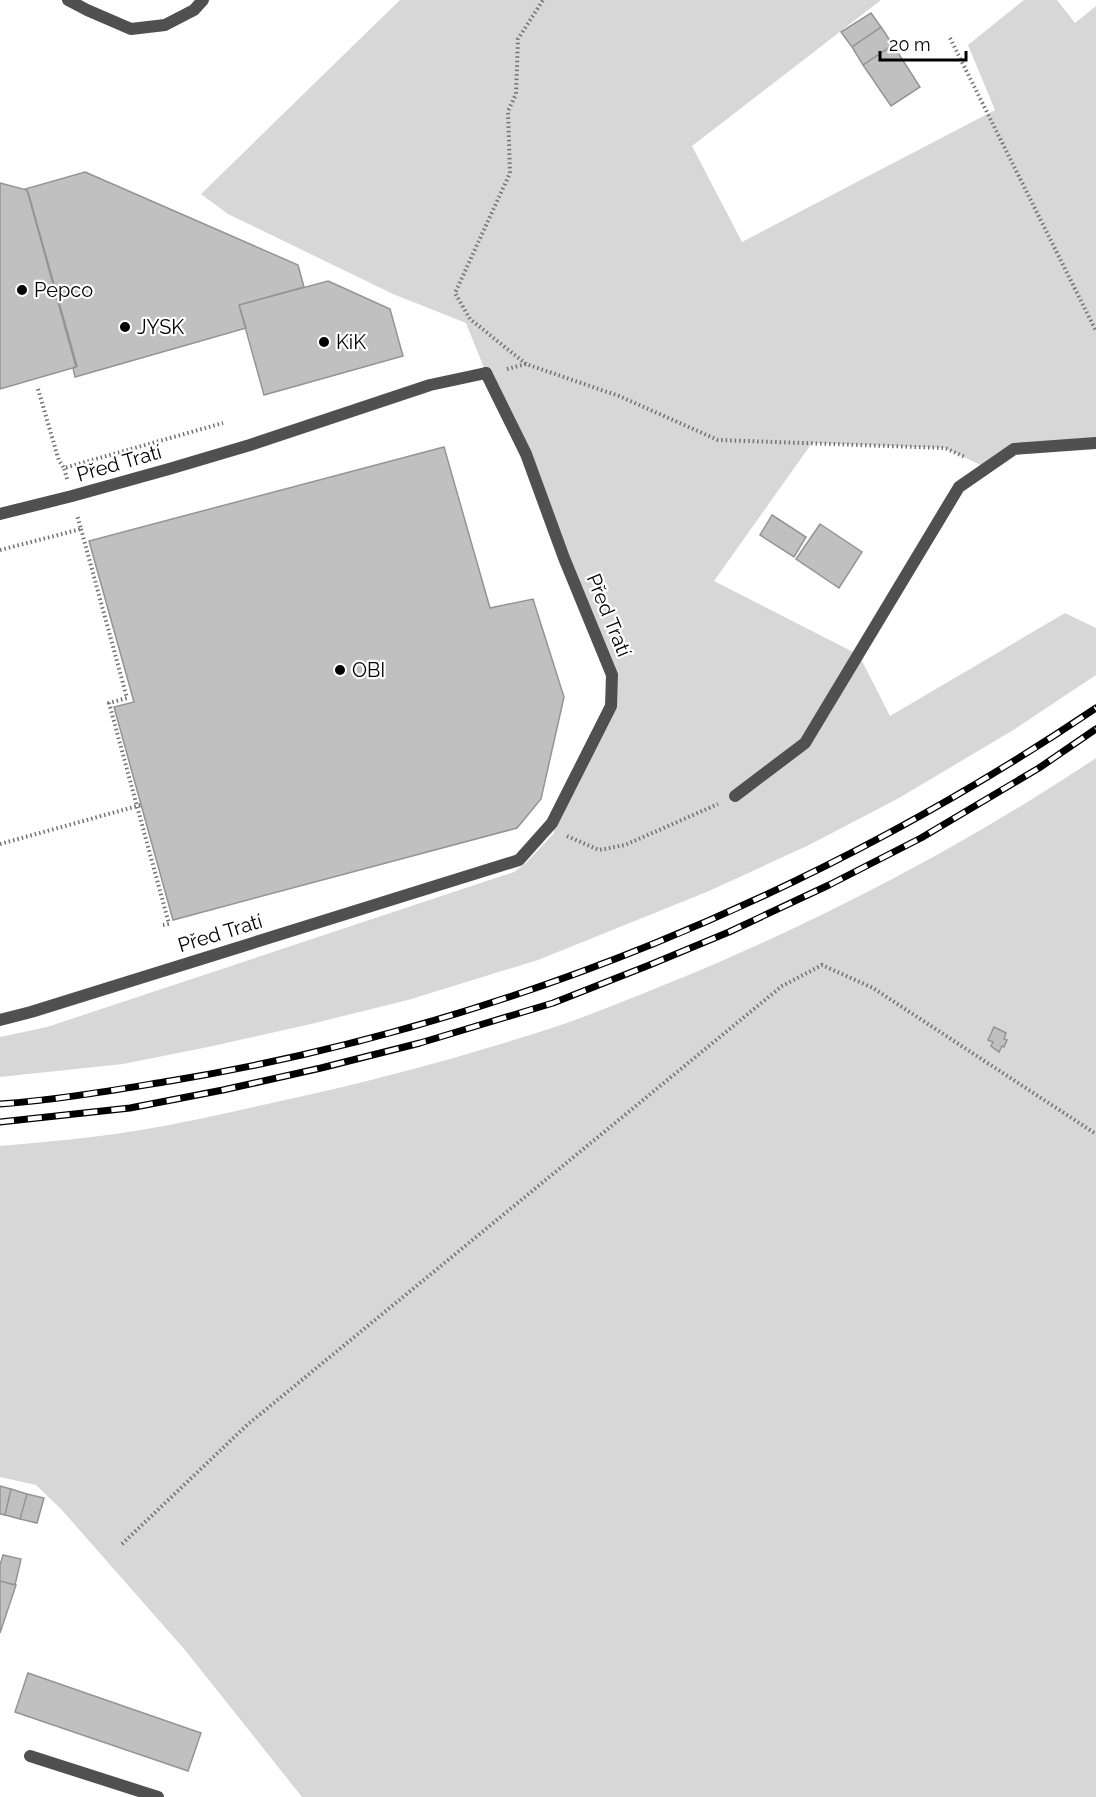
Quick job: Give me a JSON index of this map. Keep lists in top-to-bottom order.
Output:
{
  "streets": {
    "street": ["Před Tratí"]
  },
  "places": [
    "Pepco",
    "JYSK",
    "KiK",
    "OBI"
  ],
  "scale_bar": "20 m"
}
